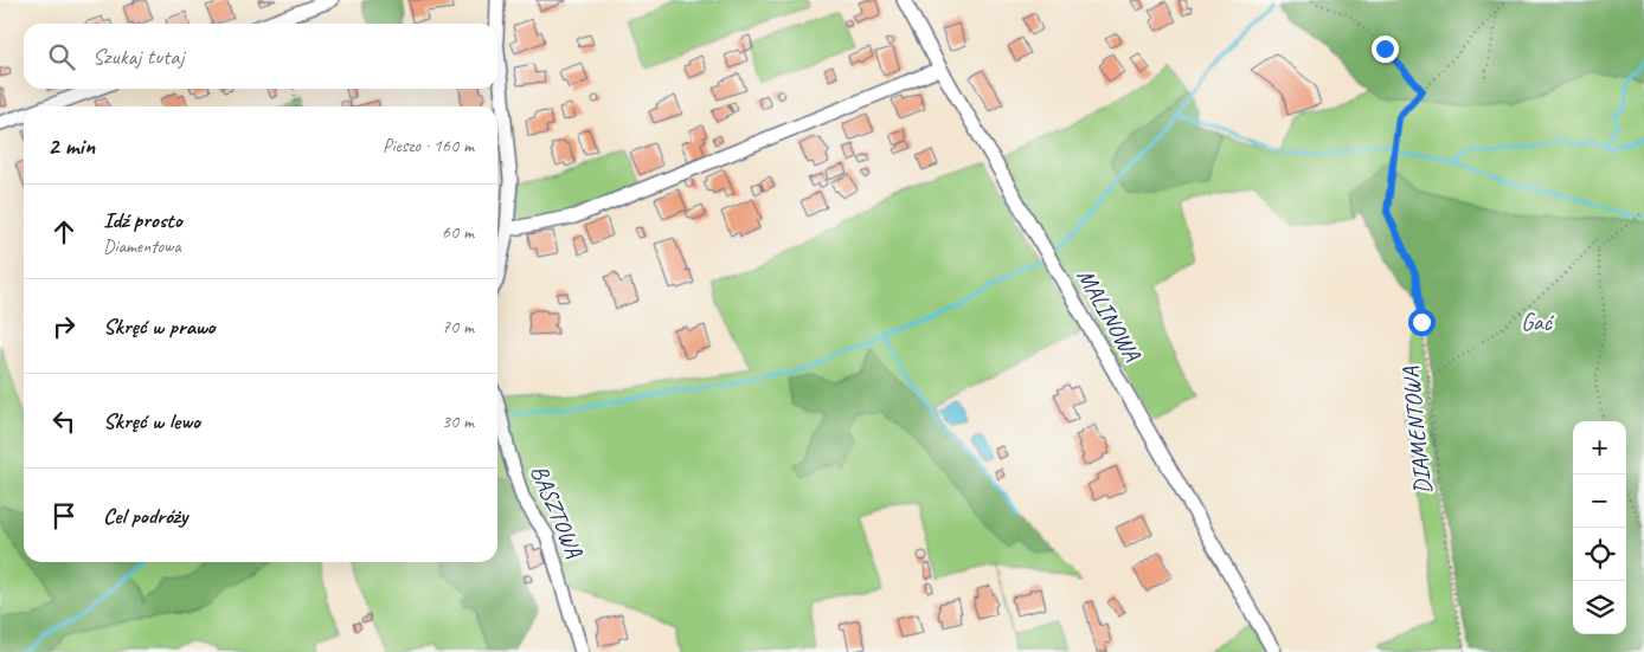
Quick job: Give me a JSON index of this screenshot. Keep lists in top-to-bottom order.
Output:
{
  "streets": {
    "street": ["MALINOWA", "BASZTOWA"],
    "path": ["DIAMENTOWA"]
  },
  "parks": ["Gać"],
  "page": {
    "search": "Szukaj tutaj",
    "heading": ["2 min", "Pieszo · 160 m"],
    "list": [
      ["Idź prosto", "Diamentowa", "60 m"],
      ["Skręć w prawo", "70 m"],
      ["Skręć w lewo", "30 m"],
      "Cel podróży"
    ],
    "map_buttons": ["+", "−"]
  }
}
